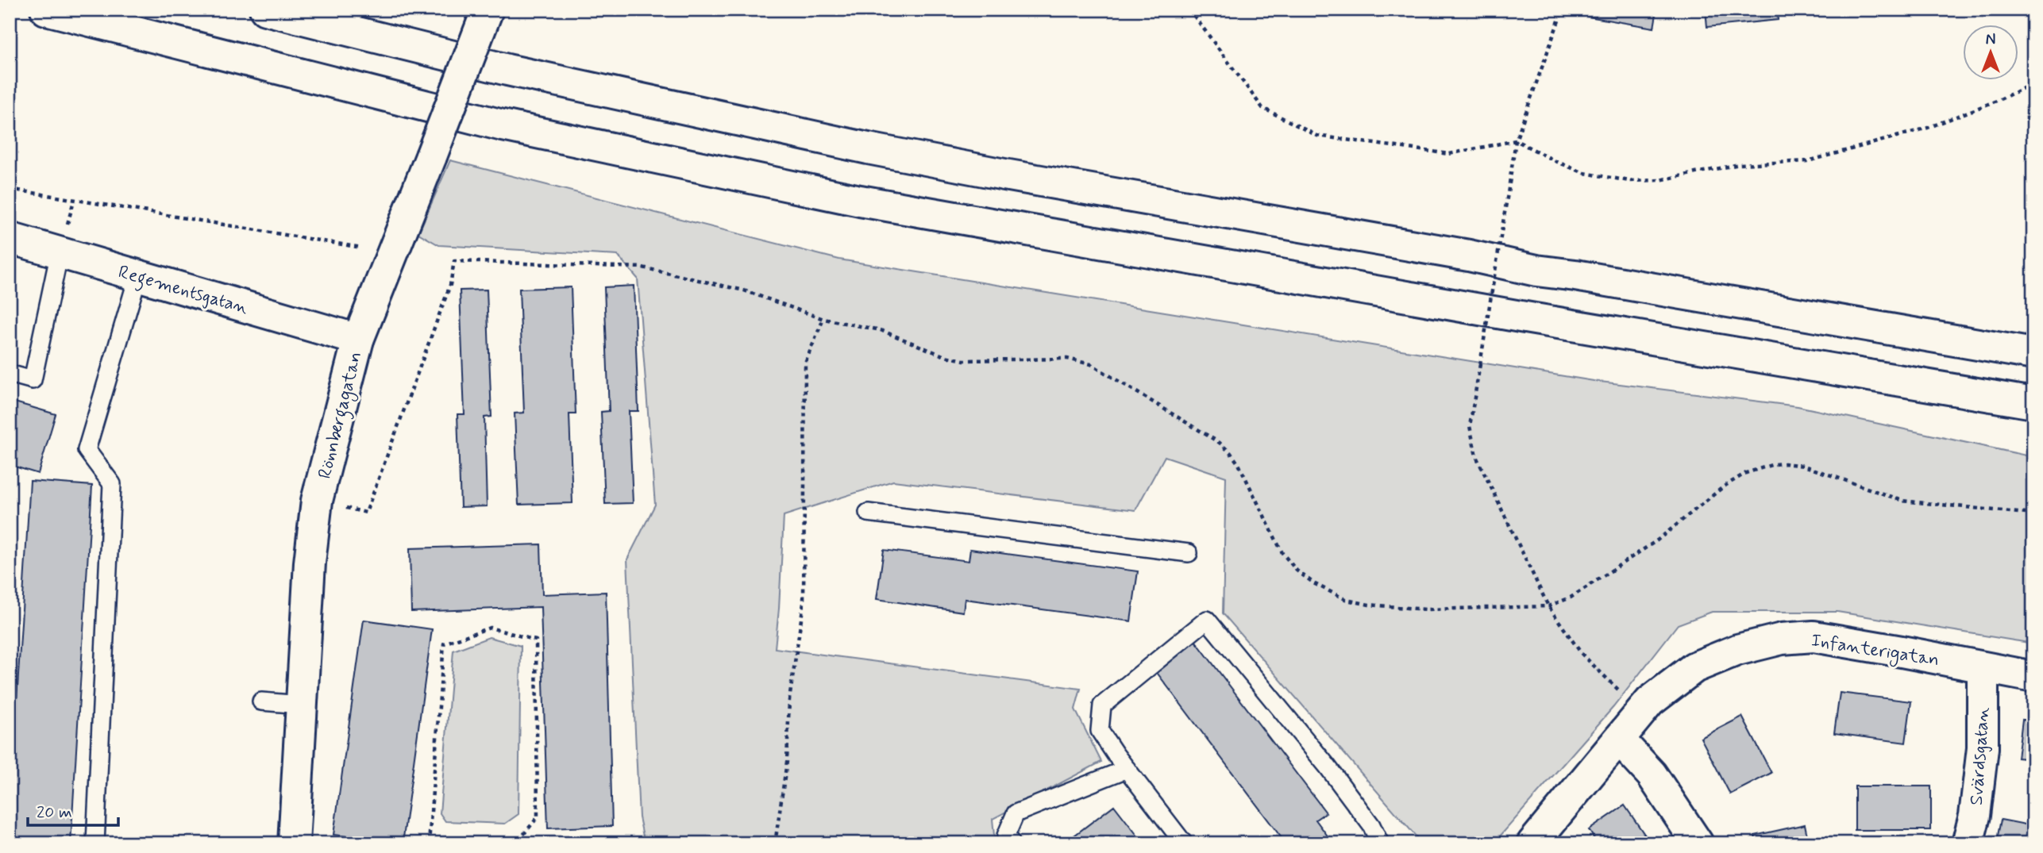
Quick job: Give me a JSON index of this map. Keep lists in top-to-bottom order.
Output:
{
  "streets": {
    "main road": [
      "Regementsgatan",
      "Rönnbergagatan",
      "Infanterigatan",
      "Svärdsgatan"
    ]
  },
  "crossings": [
    ["Regementsgatan", "Rönnbergagatan"],
    ["Infanterigatan", "Svärdsgatan"]
  ],
  "scale_bar": "20 m",
  "north": "top"
}
